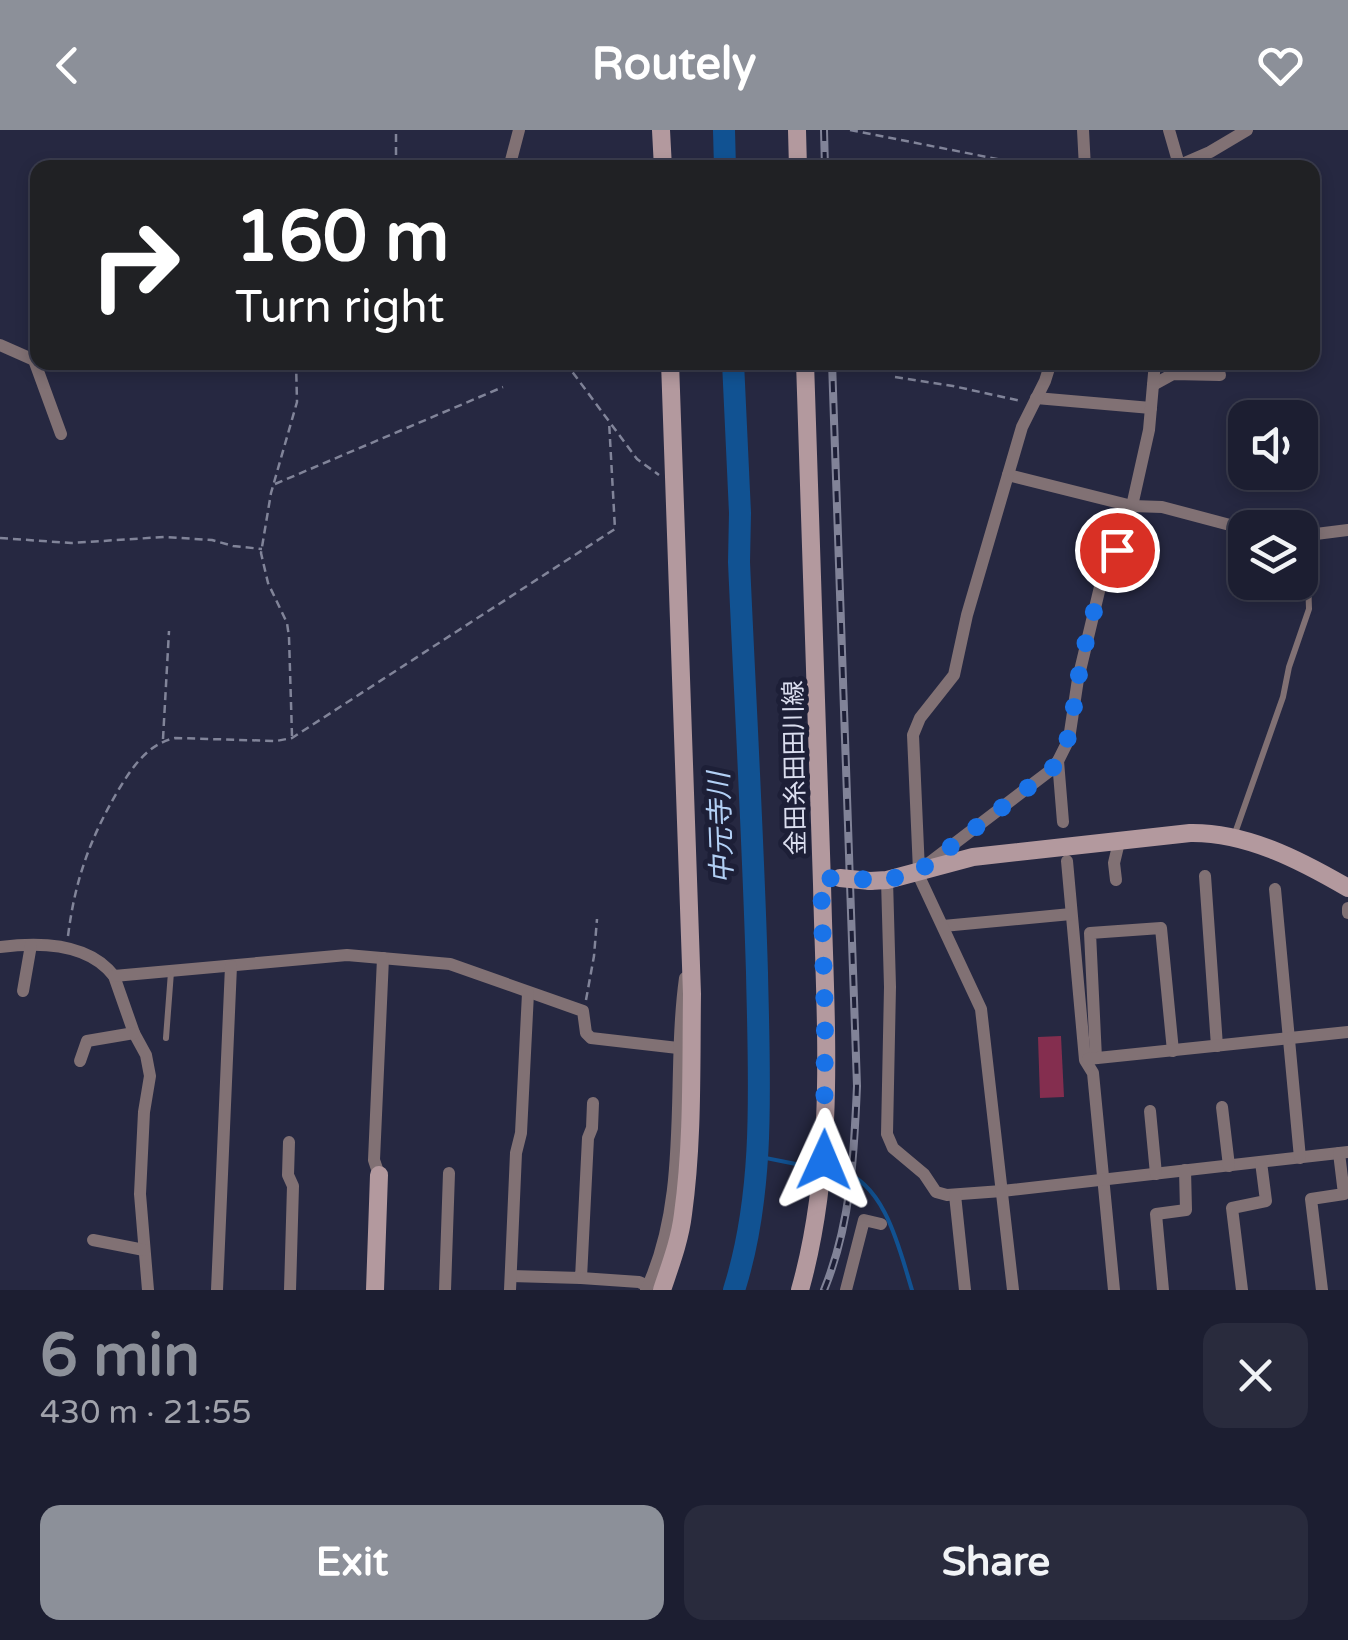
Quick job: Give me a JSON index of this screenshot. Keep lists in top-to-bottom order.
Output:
{
  "streets": {
    "street": ["金田糸田田川線"]
  },
  "water": ["中元寺川"],
  "page": {
    "header": "Routely",
    "turn": ["160 m", "Turn right"],
    "heading": ["6 min", "430 m · 21:55"],
    "buttons": ["Exit", "Share"]
  }
}
